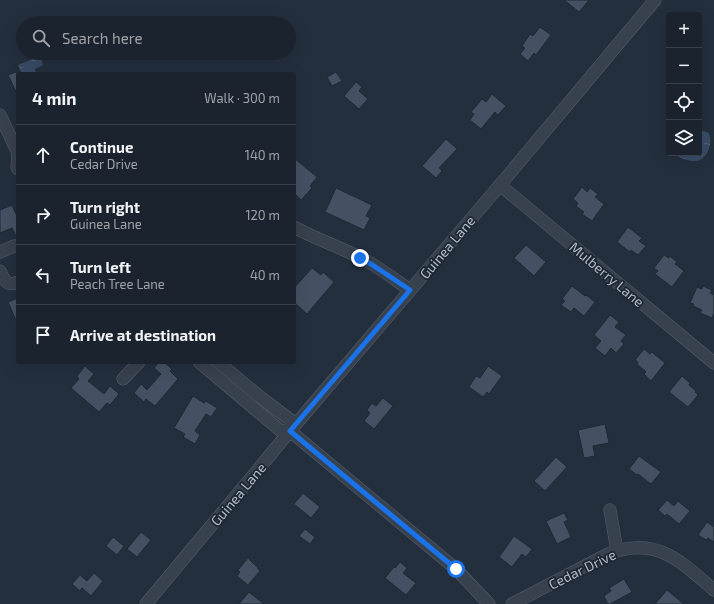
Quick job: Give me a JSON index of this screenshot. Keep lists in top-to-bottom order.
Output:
{
  "streets": {
    "street": ["Guinea Lane", "Mulberry Lane", "Cedar Drive"]
  },
  "crossings": [
    ["Guinea Lane", "Mulberry Lane"]
  ],
  "page": {
    "map_buttons": ["+", "−"],
    "search": "Search here",
    "heading": ["4 min", "Walk · 300 m"],
    "list": [
      ["Continue", "Cedar Drive", "140 m"],
      ["Turn right", "Guinea Lane", "120 m"],
      ["Turn left", "Peach Tree Lane", "40 m"],
      "Arrive at destination"
    ]
  }
}
